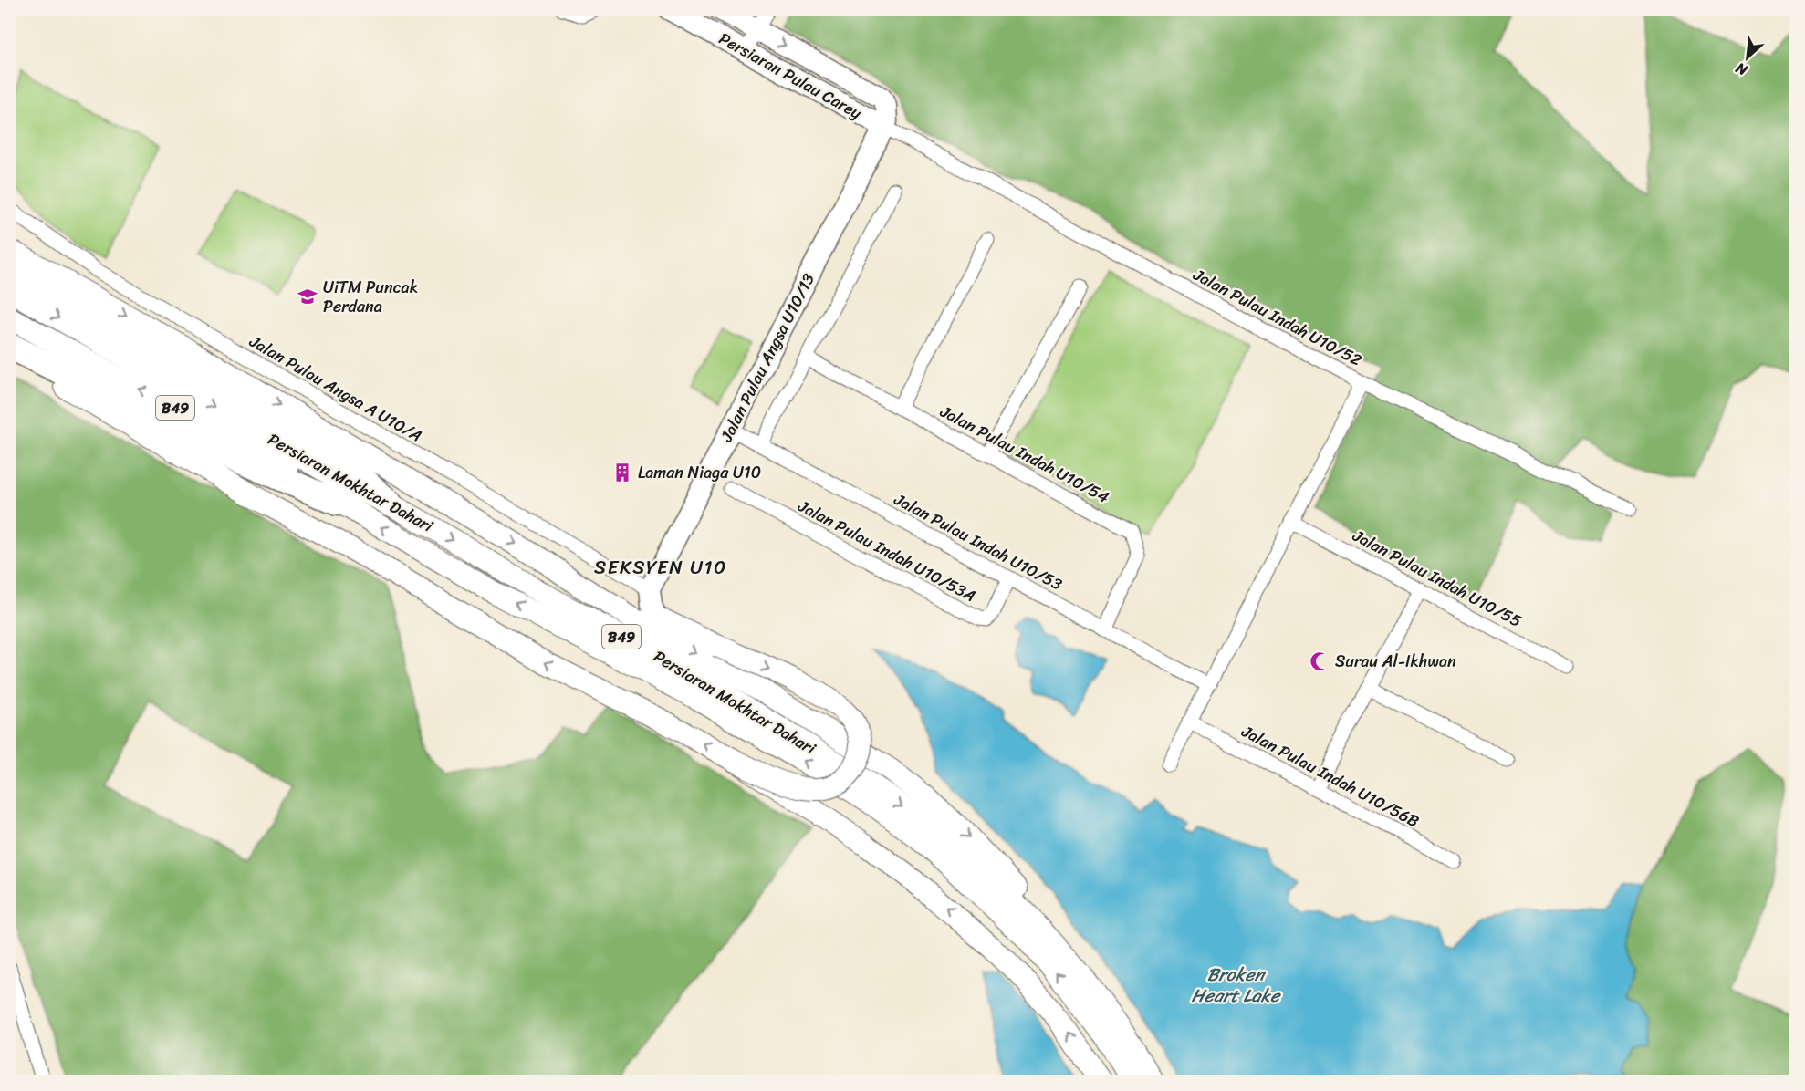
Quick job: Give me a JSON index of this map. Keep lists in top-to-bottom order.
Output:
{
  "streets": {
    "main road": ["B49", "Persiaran Mokhtar Dahari"],
    "street": [
      "Persiaran Pulau Carey",
      "Jalan Pulau Indah U10/52",
      "Jalan Pulau Angsa U10/13",
      "Jalan Pulau Angsa A U10/A",
      "Jalan Pulau Indah U10/54",
      "Jalan Pulau Indah U10/53",
      "Jalan Pulau Indah U10/53A",
      "Jalan Pulau Indah U10/55",
      "Jalan Pulau Indah U10/56B"
    ]
  },
  "crossings": [
    ["Persiaran Pulau Carey", "Jalan Pulau Indah U10/52"],
    ["Persiaran Pulau Carey", "Jalan Pulau Angsa U10/13"],
    ["Jalan Pulau Indah U10/52", "Jalan Pulau Angsa U10/13"],
    ["Jalan Pulau Indah U10/52", "Jalan Pulau Indah U10/53"],
    ["Jalan Pulau Indah U10/52", "Jalan Pulau Indah U10/55"],
    ["Jalan Pulau Indah U10/52", "Jalan Pulau Indah U10/56B"],
    ["Jalan Pulau Angsa U10/13", "Jalan Pulau Angsa A U10/A"],
    ["Jalan Pulau Angsa U10/13", "Jalan Pulau Indah U10/53"],
    ["B49", "Persiaran Mokhtar Dahari"],
    ["Jalan Pulau Indah U10/54", "Jalan Pulau Indah U10/53"],
    ["Jalan Pulau Indah U10/53", "Jalan Pulau Indah U10/53A"]
  ],
  "districts": ["SEKSYEN U10"],
  "water": ["Broken Heart Lake"],
  "places": {
    "school or university": ["UiTM Puncak Perdana"],
    "building": ["Laman Niaga U10"],
    "mosque": ["Surau Al-Ikhwan"]
  },
  "north": "bottom left"
}
